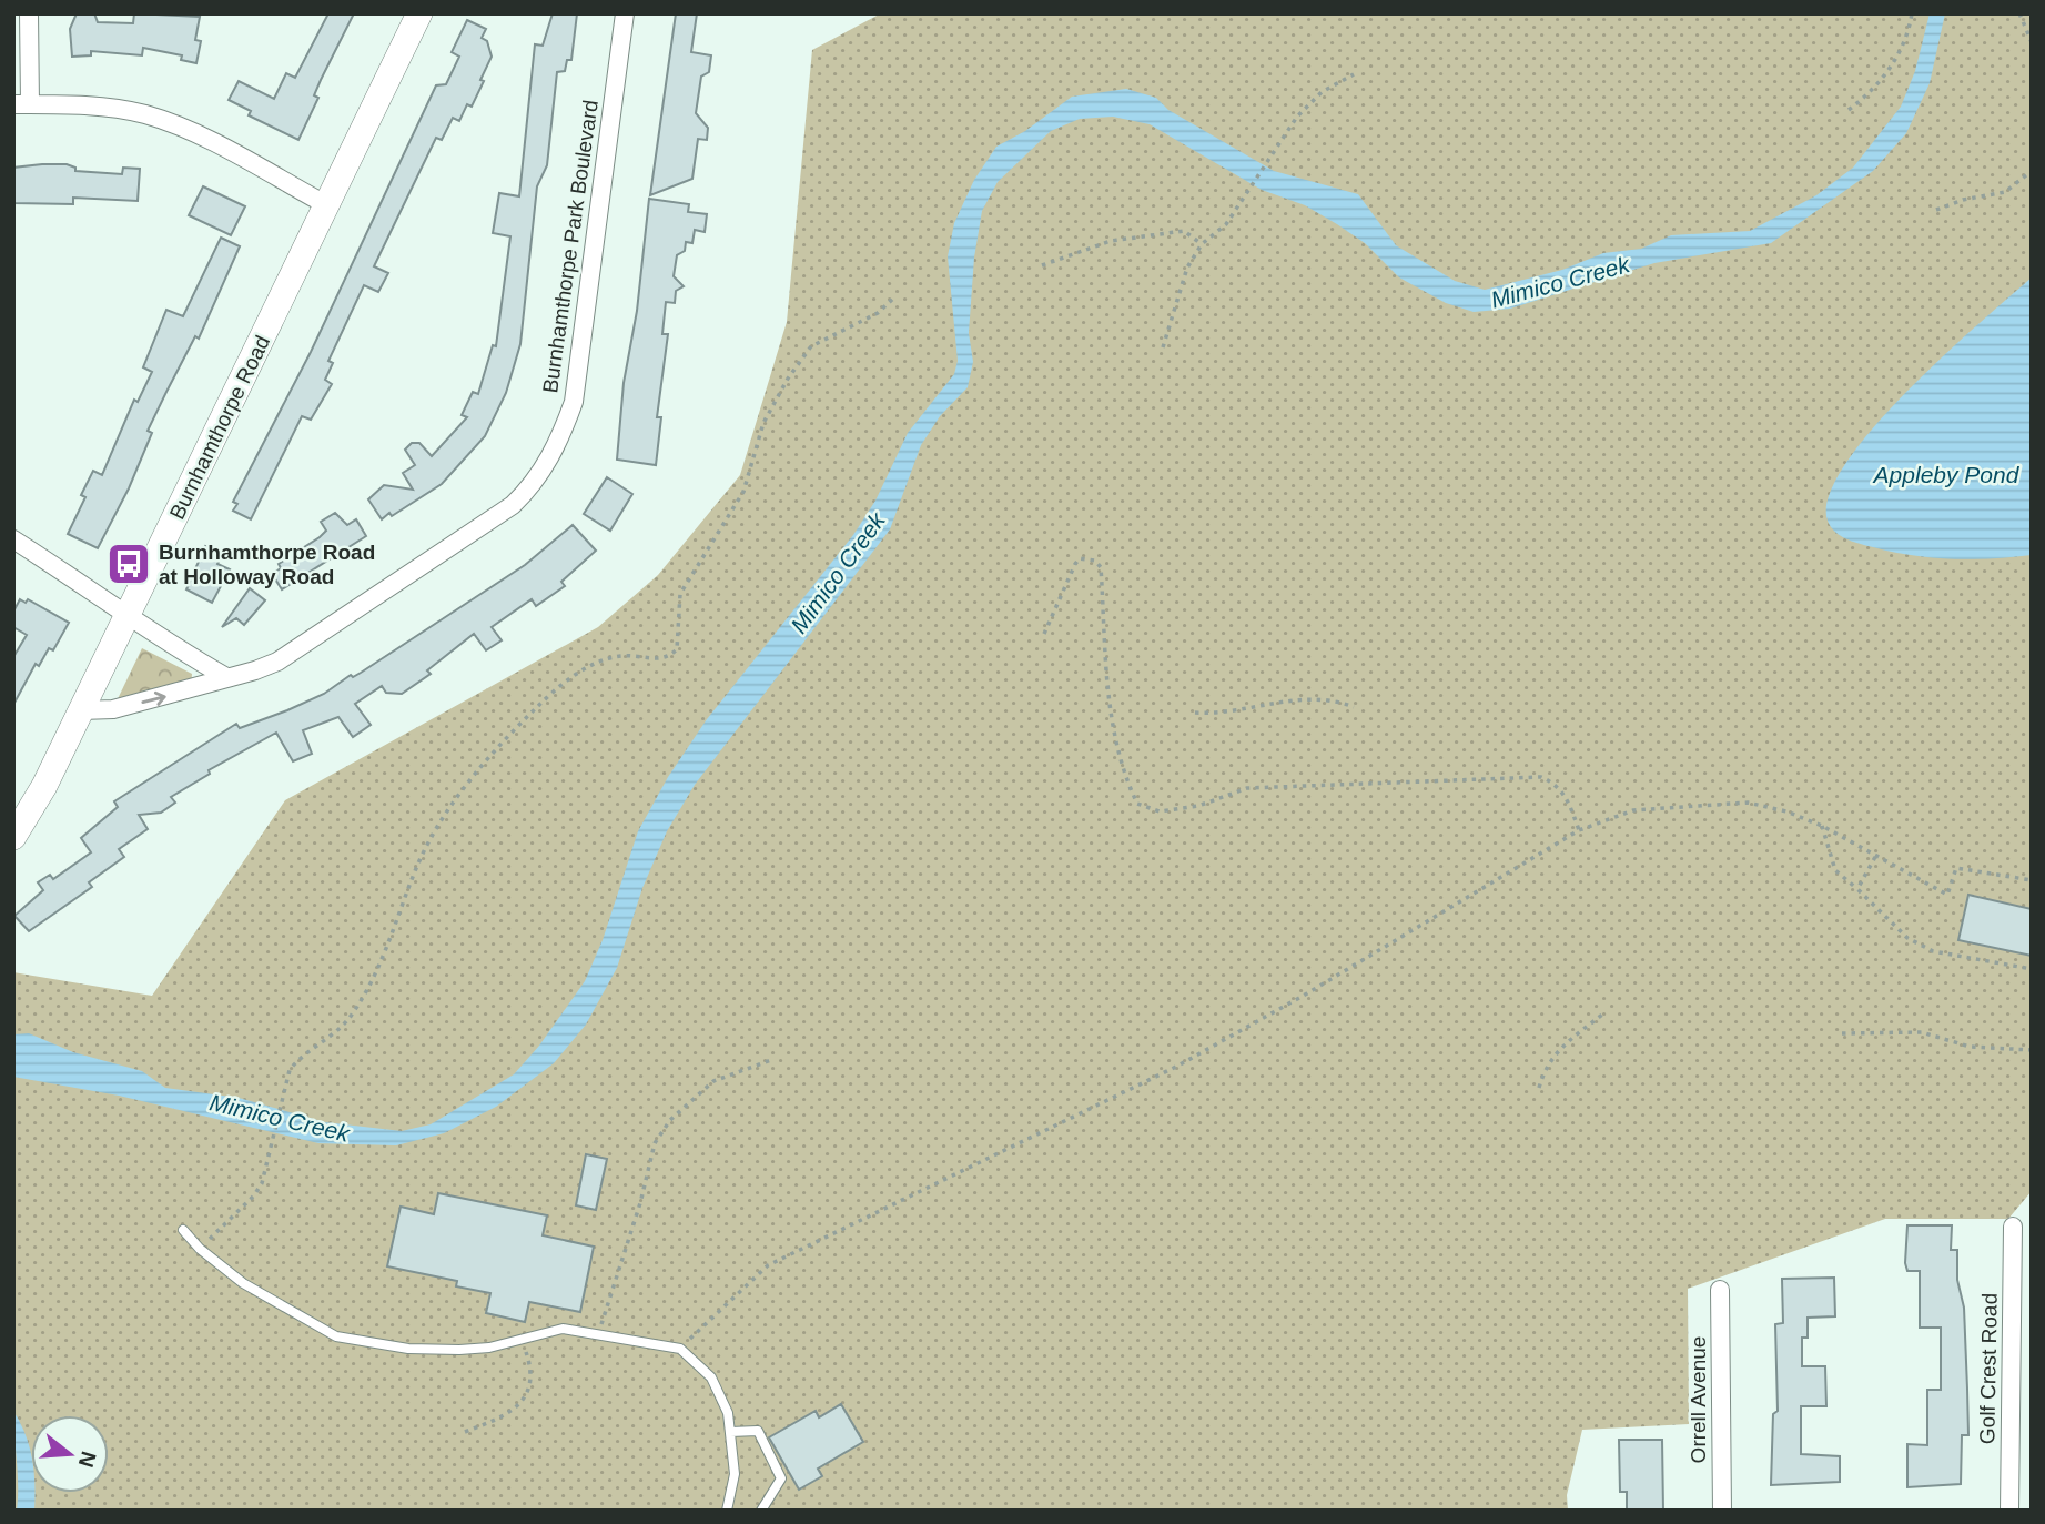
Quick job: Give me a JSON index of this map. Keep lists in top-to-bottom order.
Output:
{
  "streets": {
    "main road": ["Burnhamthorpe Road"],
    "street": ["Burnhamthorpe Park Boulevard", "Golf Crest Road", "Orrell Avenue"]
  },
  "crossings": [
    ["Burnhamthorpe Park Boulevard", "Burnhamthorpe Road"]
  ],
  "water": ["Mimico Creek", "Appleby Pond"],
  "places": {
    "bus stop": ["Burnhamthorpe Road at Holloway Road"]
  },
  "north": "right"
}
